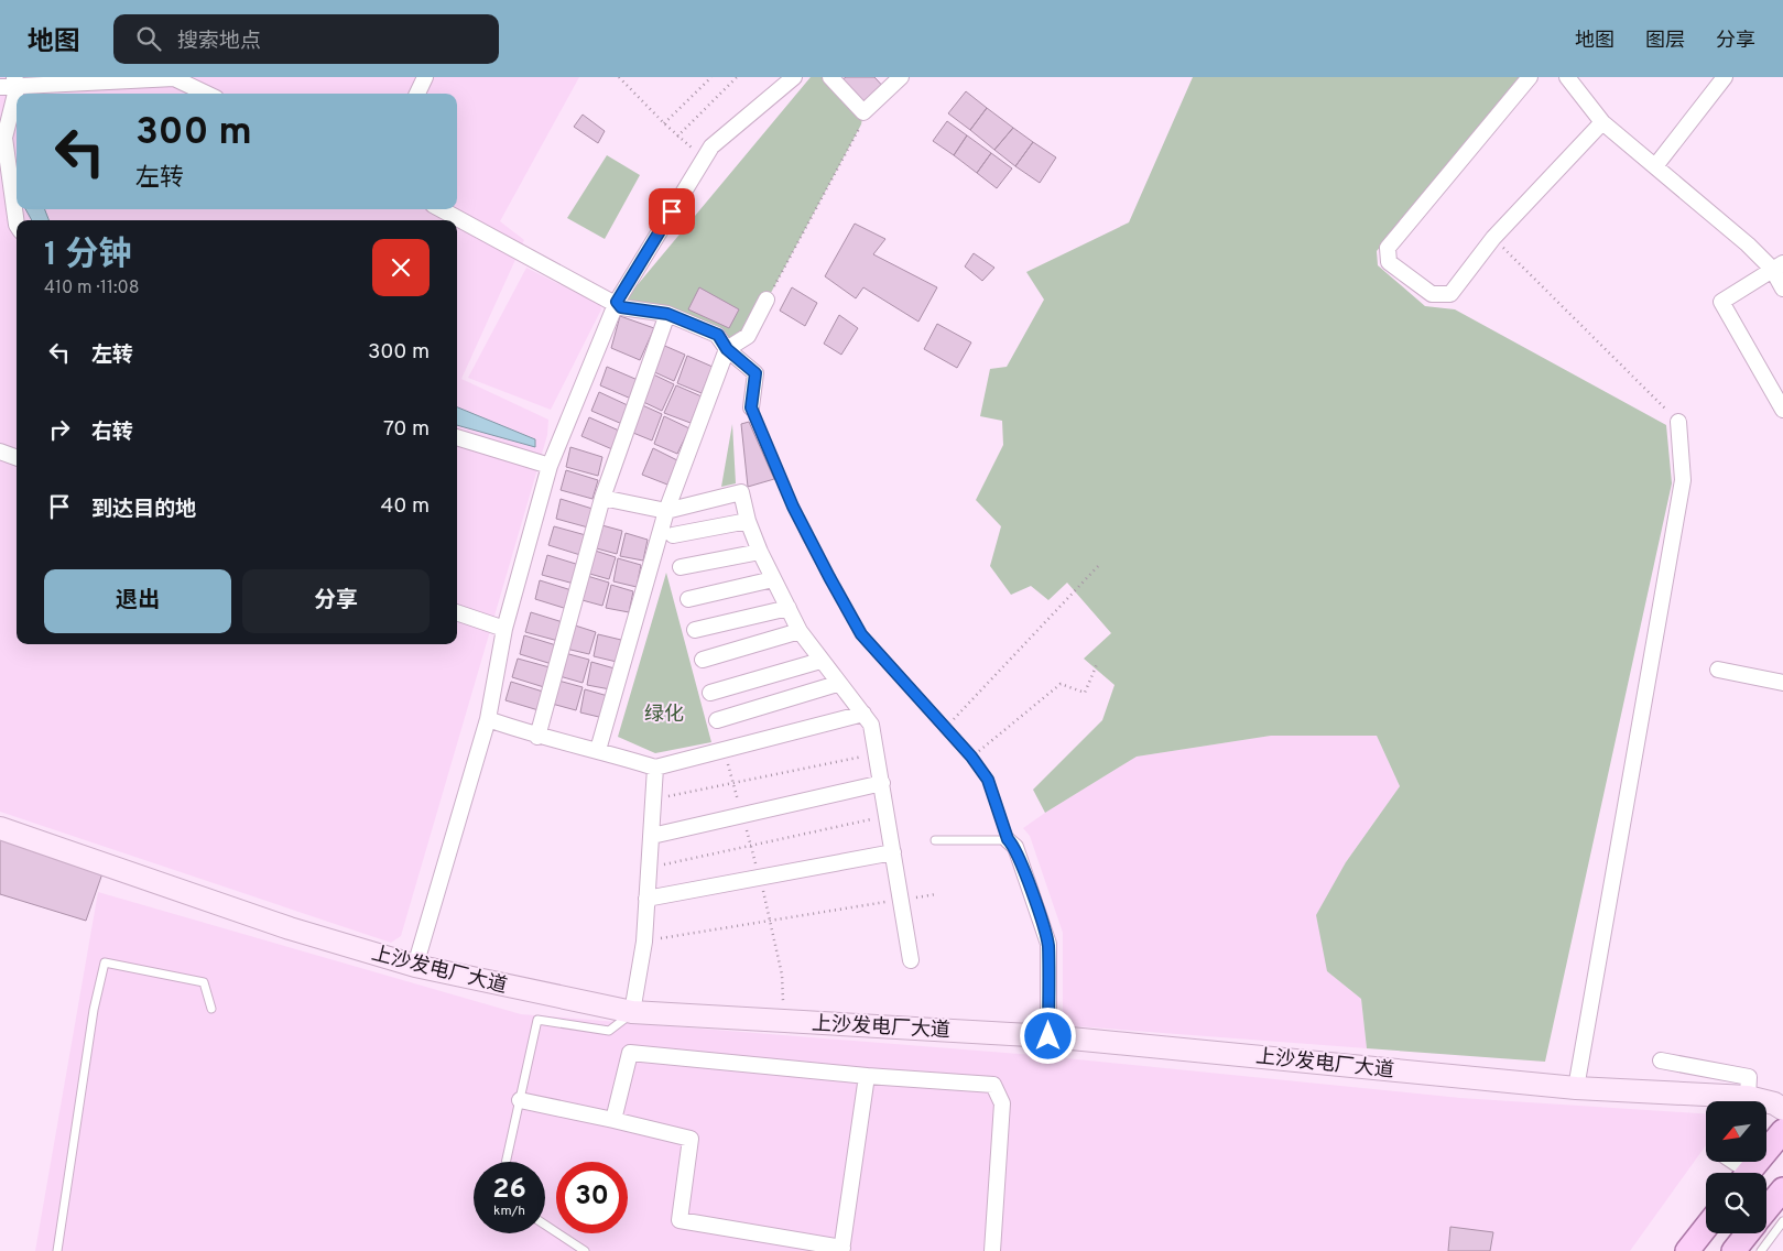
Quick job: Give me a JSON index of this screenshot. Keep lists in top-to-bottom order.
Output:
{
  "streets": {
    "main road": ["上沙发电厂大道"]
  },
  "parks": ["绿化"],
  "north": "bottom left",
  "page": {
    "header": "地图",
    "search": "搜索地点",
    "nav": ["地图", "图层", "分享"],
    "turn": ["300 m", "左转"],
    "heading": ["1 分钟", "410 m · 11:08"],
    "list": [
      {
        "name": "左转",
        "value": "300 m"
      },
      {
        "name": "右转",
        "value": "70 m"
      },
      {
        "name": "到达目的地",
        "value": "40 m"
      }
    ],
    "buttons": ["退出", "分享"],
    "speed": "26 km/h",
    "limit": "30"
  }
}
